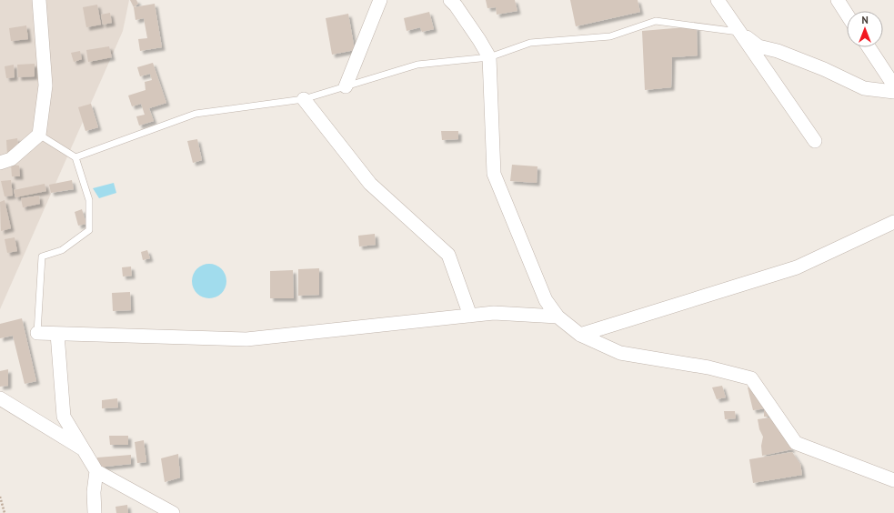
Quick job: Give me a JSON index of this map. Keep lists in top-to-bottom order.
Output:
{
  "north": "top"
}
